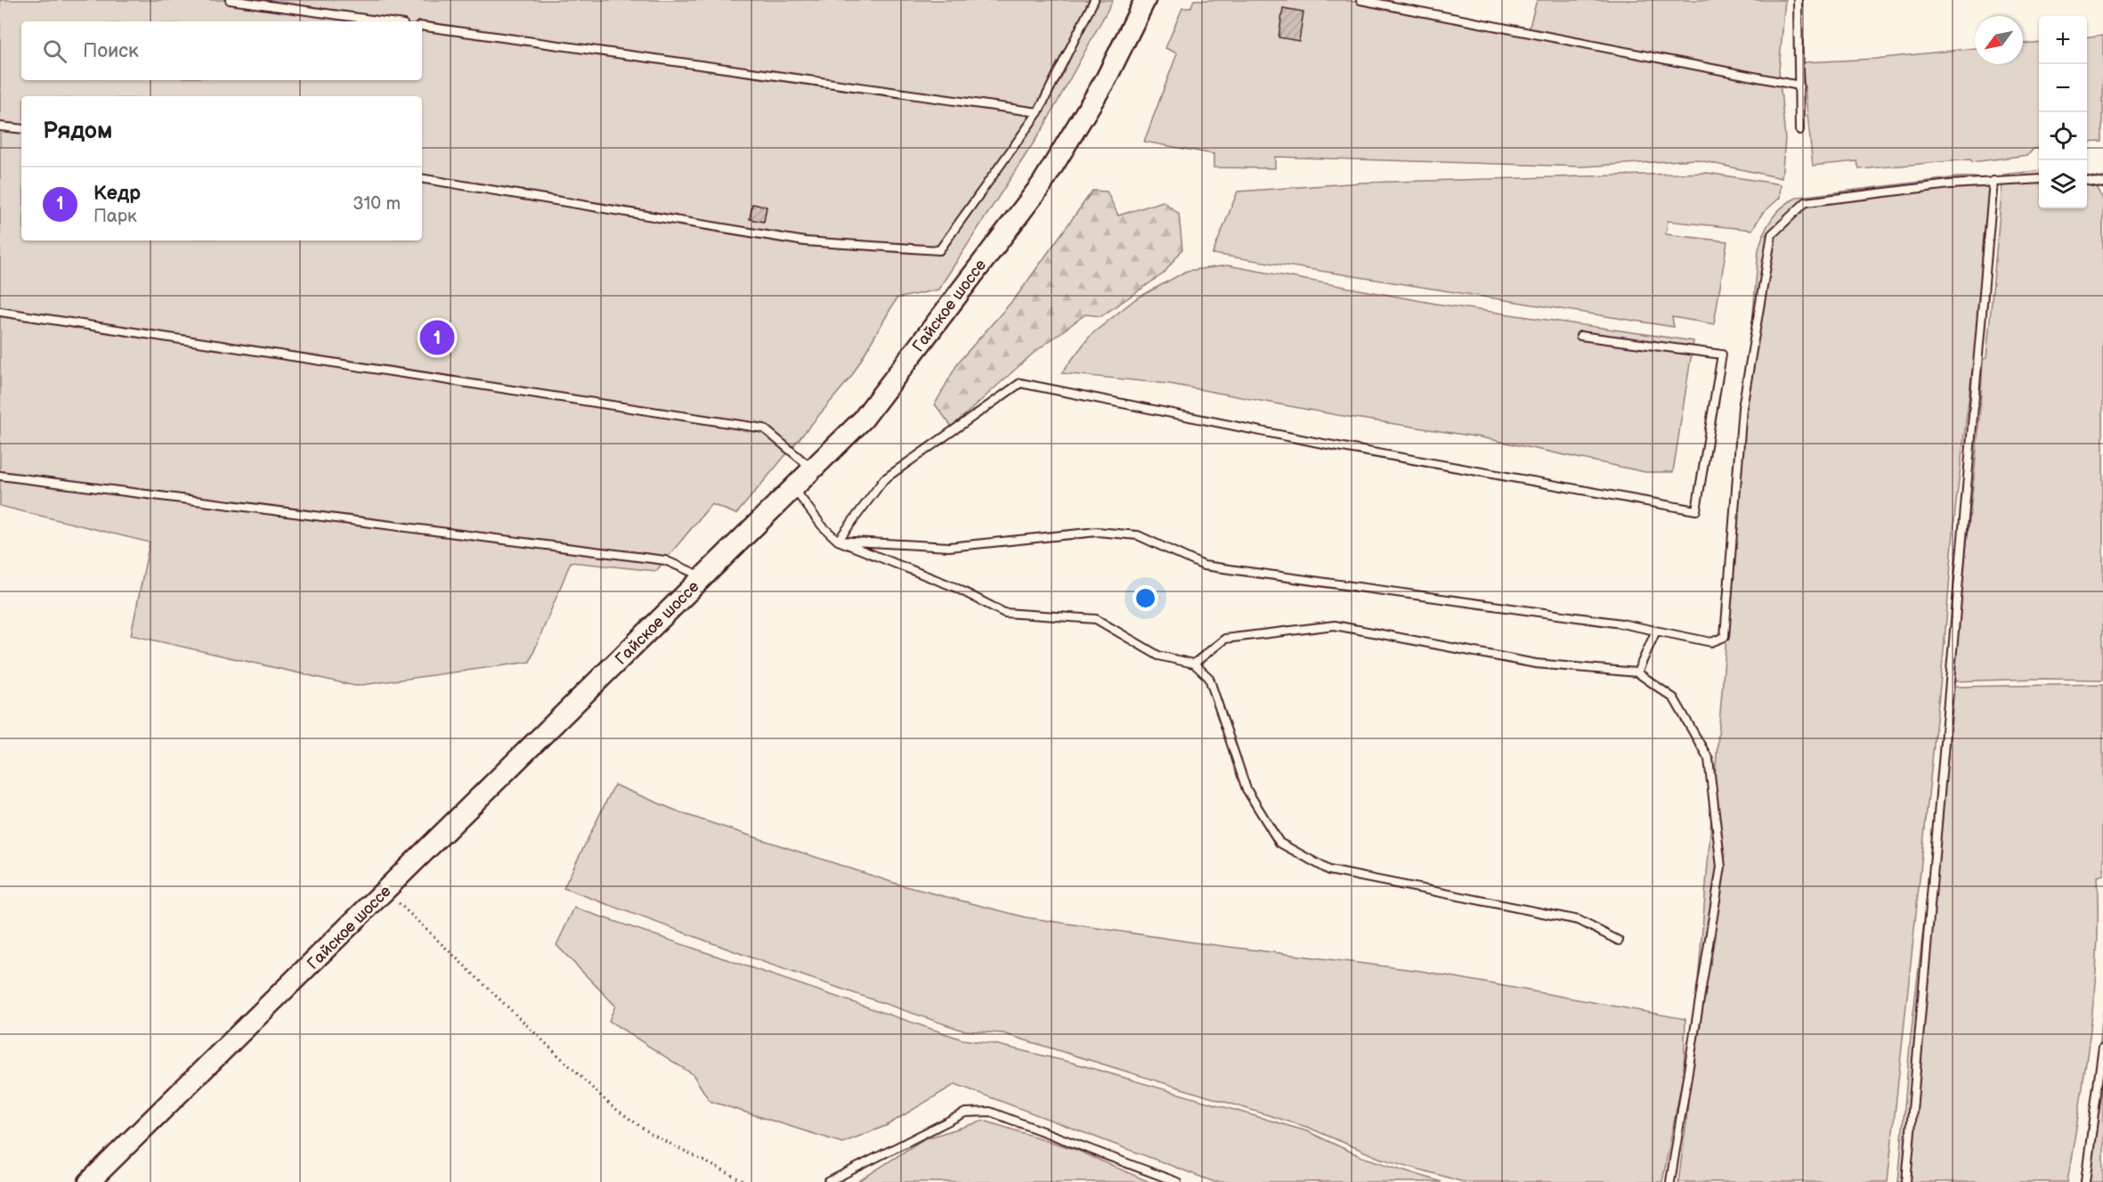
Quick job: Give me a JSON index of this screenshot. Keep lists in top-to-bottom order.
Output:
{
  "streets": {
    "main road": ["Гайское шоссе"]
  },
  "north": "bottom left",
  "page": {
    "map_buttons": ["+", "−"],
    "search": "Поиск",
    "heading": "Рядом",
    "list": [
      {
        "mark": "1",
        "name": "Кедр",
        "note": "Парк",
        "value": "310 m"
      }
    ],
    "pins": "1"
  }
}
